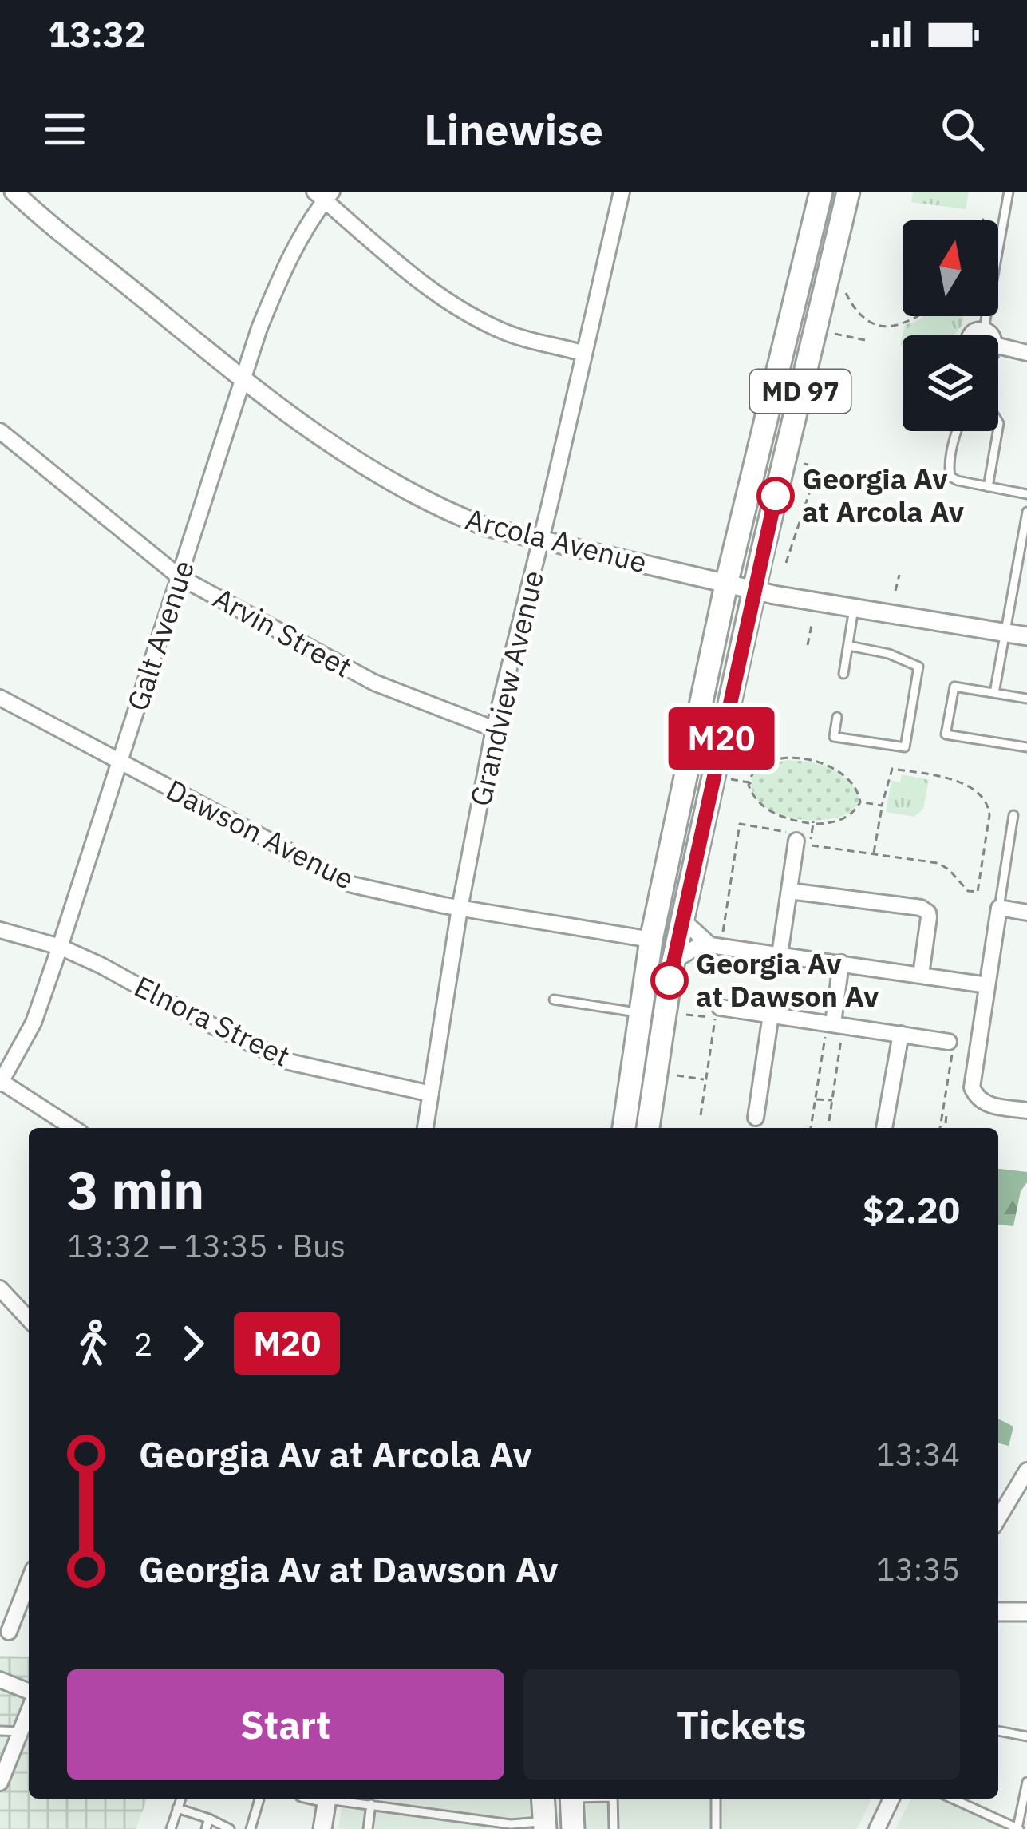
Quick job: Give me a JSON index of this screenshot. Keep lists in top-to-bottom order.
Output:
{
  "streets": {
    "main road": ["MD 97"],
    "street": [
      "Arcola Avenue",
      "Arvin Street",
      "Galt Avenue",
      "Grandview Avenue",
      "Dawson Avenue",
      "Elnora Street"
    ]
  },
  "crossings": [
    ["MD 97", "Arcola Avenue"],
    ["MD 97", "Dawson Avenue"],
    ["Arcola Avenue", "Galt Avenue"],
    ["Arcola Avenue", "Grandview Avenue"],
    ["Arvin Street", "Galt Avenue"],
    ["Arvin Street", "Grandview Avenue"],
    ["Galt Avenue", "Dawson Avenue"],
    ["Galt Avenue", "Elnora Street"],
    ["Grandview Avenue", "Dawson Avenue"],
    ["Grandview Avenue", "Elnora Street"]
  ],
  "places": ["Georgia Av at Arcola Av", "Georgia Av at Dawson Av"],
  "lines": ["bus line M20"],
  "north": "top",
  "page": {
    "status": "13:32",
    "header": "Linewise",
    "on_map": "M20",
    "heading": ["3 min", "13:32 – 13:35 · Bus", "$2.20"],
    "legs": ["2", "M20"],
    "list": [
      {
        "name": "Georgia Av at Arcola Av",
        "value": "13:34"
      },
      {
        "name": "Georgia Av at Dawson Av",
        "value": "13:35"
      }
    ],
    "buttons": ["Start", "Tickets"]
  }
}
